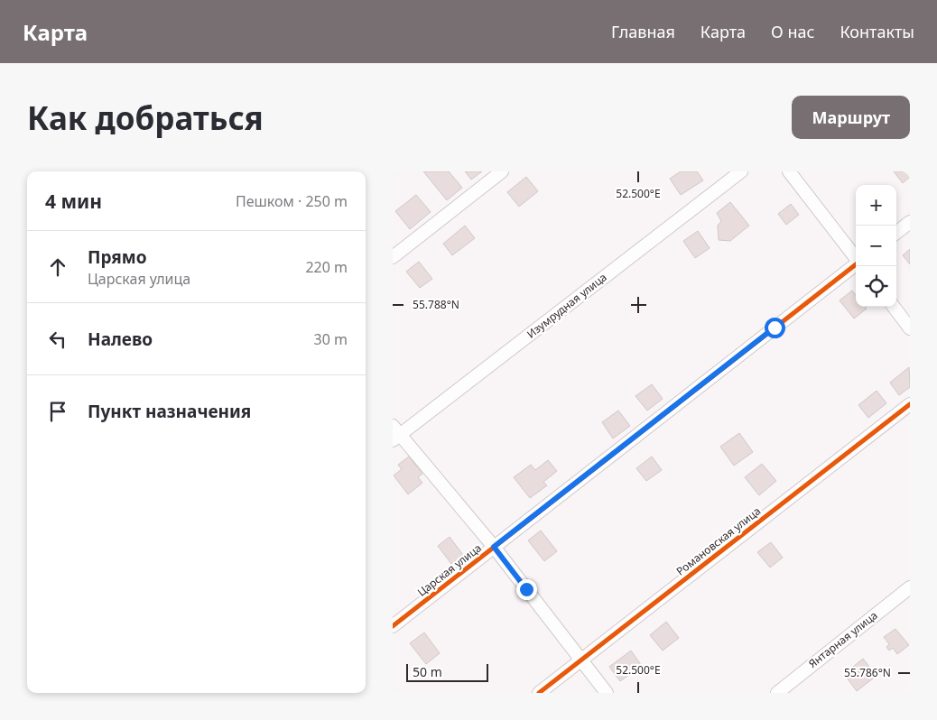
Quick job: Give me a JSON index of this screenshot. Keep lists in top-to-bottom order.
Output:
{
  "streets": {
    "street": [
      "Изумрудная улица",
      "Романовская улица",
      "Царская улица",
      "Янтарная улица"
    ]
  },
  "scale_bar": "50 m",
  "page": {
    "header": "Карта",
    "nav": [
      "Главная",
      "Карта",
      "О нас",
      "Контакты"
    ],
    "buttons": "Маршрут",
    "title": "Как добраться",
    "heading": ["4 мин", "Пешком · 250 m"],
    "map_buttons": ["+", "−"],
    "list": [
      ["Прямо", "Царская улица", "220 m"],
      ["Налево", "30 m"],
      "Пункт назначения"
    ],
    "scale": "50 m"
  },
  "coordinates": ["52.500°E", "55.788°N", "55.786°N"]
}
